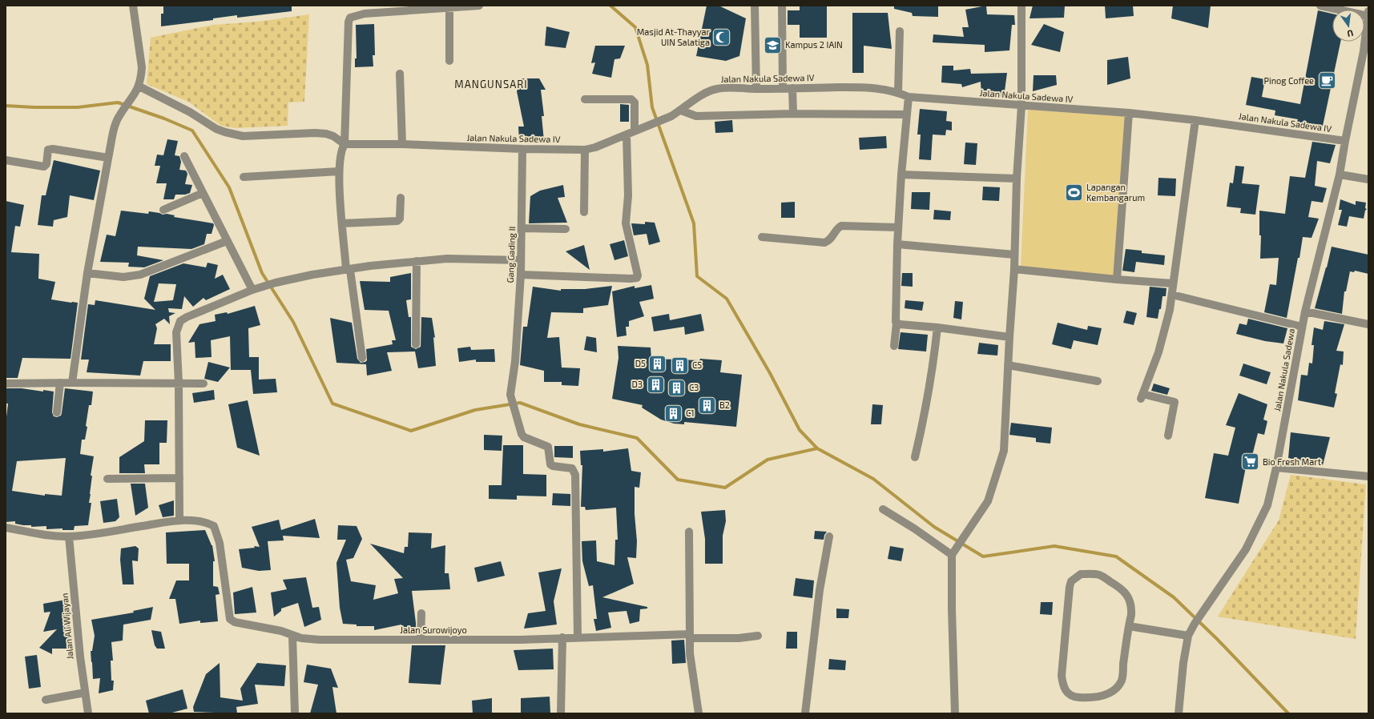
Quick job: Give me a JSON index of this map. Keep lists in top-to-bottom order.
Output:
{
  "streets": {
    "street": [
      "Jalan Nakula Sadewa IV",
      "Gang Gading II",
      "Jalan Nakula Sadewa",
      "Jalan Ali Wijayan",
      "Jalan Surowijoyo"
    ]
  },
  "crossings": [
    ["Jalan Nakula Sadewa IV", "Gang Gading II"],
    ["Jalan Nakula Sadewa IV", "Jalan Nakula Sadewa"],
    ["Gang Gading II", "Jalan Surowijoyo"]
  ],
  "districts": ["MANGUNSARI"],
  "places": {
    "mosque": ["Masjid At-Thayyar UIN Salatiga"],
    "school or university": ["Kampus 2 IAIN"],
    "cafe": ["Pinog Coffee"],
    "sports": ["Lapangan Kembangarum"],
    "building": [
      "D5",
      "C5",
      "D3",
      "C3",
      "B2",
      "C1"
    ],
    "supermarket": ["Bio Fresh Mart"]
  },
  "north": "bottom"
}
